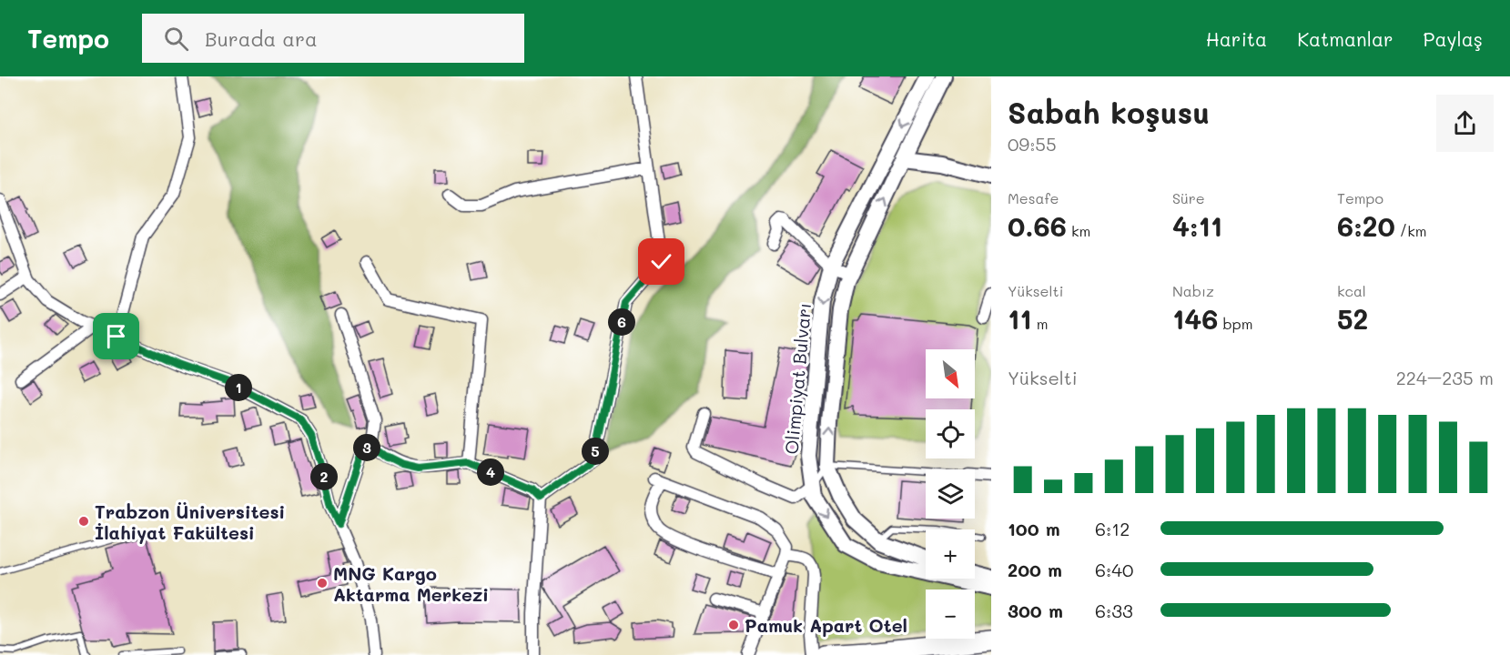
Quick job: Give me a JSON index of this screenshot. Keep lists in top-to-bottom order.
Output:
{
  "streets": {
    "main road": ["Olimpiyat Bulvarı"]
  },
  "places": ["Trabzon Üniversitesi İlahiyat Fakültesi", "MNG Kargo Aktarma Merkezi", "Pamuk Apart Otel"],
  "north": "bottom right",
  "page": {
    "header": "Tempo",
    "search": "Burada ara",
    "nav": ["Harita", "Katmanlar", "Paylaş"],
    "heading": ["Sabah koşusu", "09:55"],
    "stats": [
      ["Mesafe", "0.66 km"],
      ["Süre", "4:11"],
      ["Tempo", "6:20 /km"],
      ["Yükselti", "11 m"],
      ["Nabız", "146 bpm"],
      ["kcal", "52"]
    ],
    "pins": [
      "6",
      "1",
      "3",
      "5",
      "4",
      "2"
    ],
    "map_buttons": ["+", "−"],
    "chart": ["Yükselti", "224–235 m"],
    "list": [
      {
        "name": "100 m",
        "note": "6:12"
      },
      {
        "name": "200 m",
        "note": "6:40"
      },
      {
        "name": "300 m",
        "note": "6:33"
      }
    ]
  }
}
